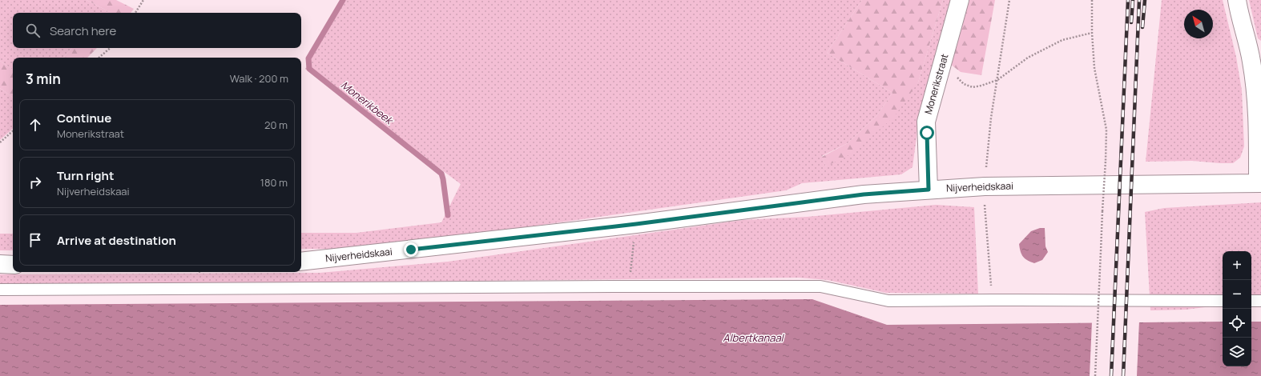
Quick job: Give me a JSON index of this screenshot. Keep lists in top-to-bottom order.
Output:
{
  "streets": {
    "street": ["Monerikstraat", "Nijverheidskaai"]
  },
  "crossings": [
    ["Monerikstraat", "Nijverheidskaai"]
  ],
  "water": ["Monerikbeek", "Albertkanaal"],
  "north": "top left",
  "page": {
    "search": "Search here",
    "heading": ["3 min", "Walk · 200 m"],
    "list": [
      ["Continue", "Monerikstraat", "20 m"],
      ["Turn right", "Nijverheidskaai", "180 m"],
      "Arrive at destination"
    ],
    "map_buttons": ["+", "−"]
  }
}
